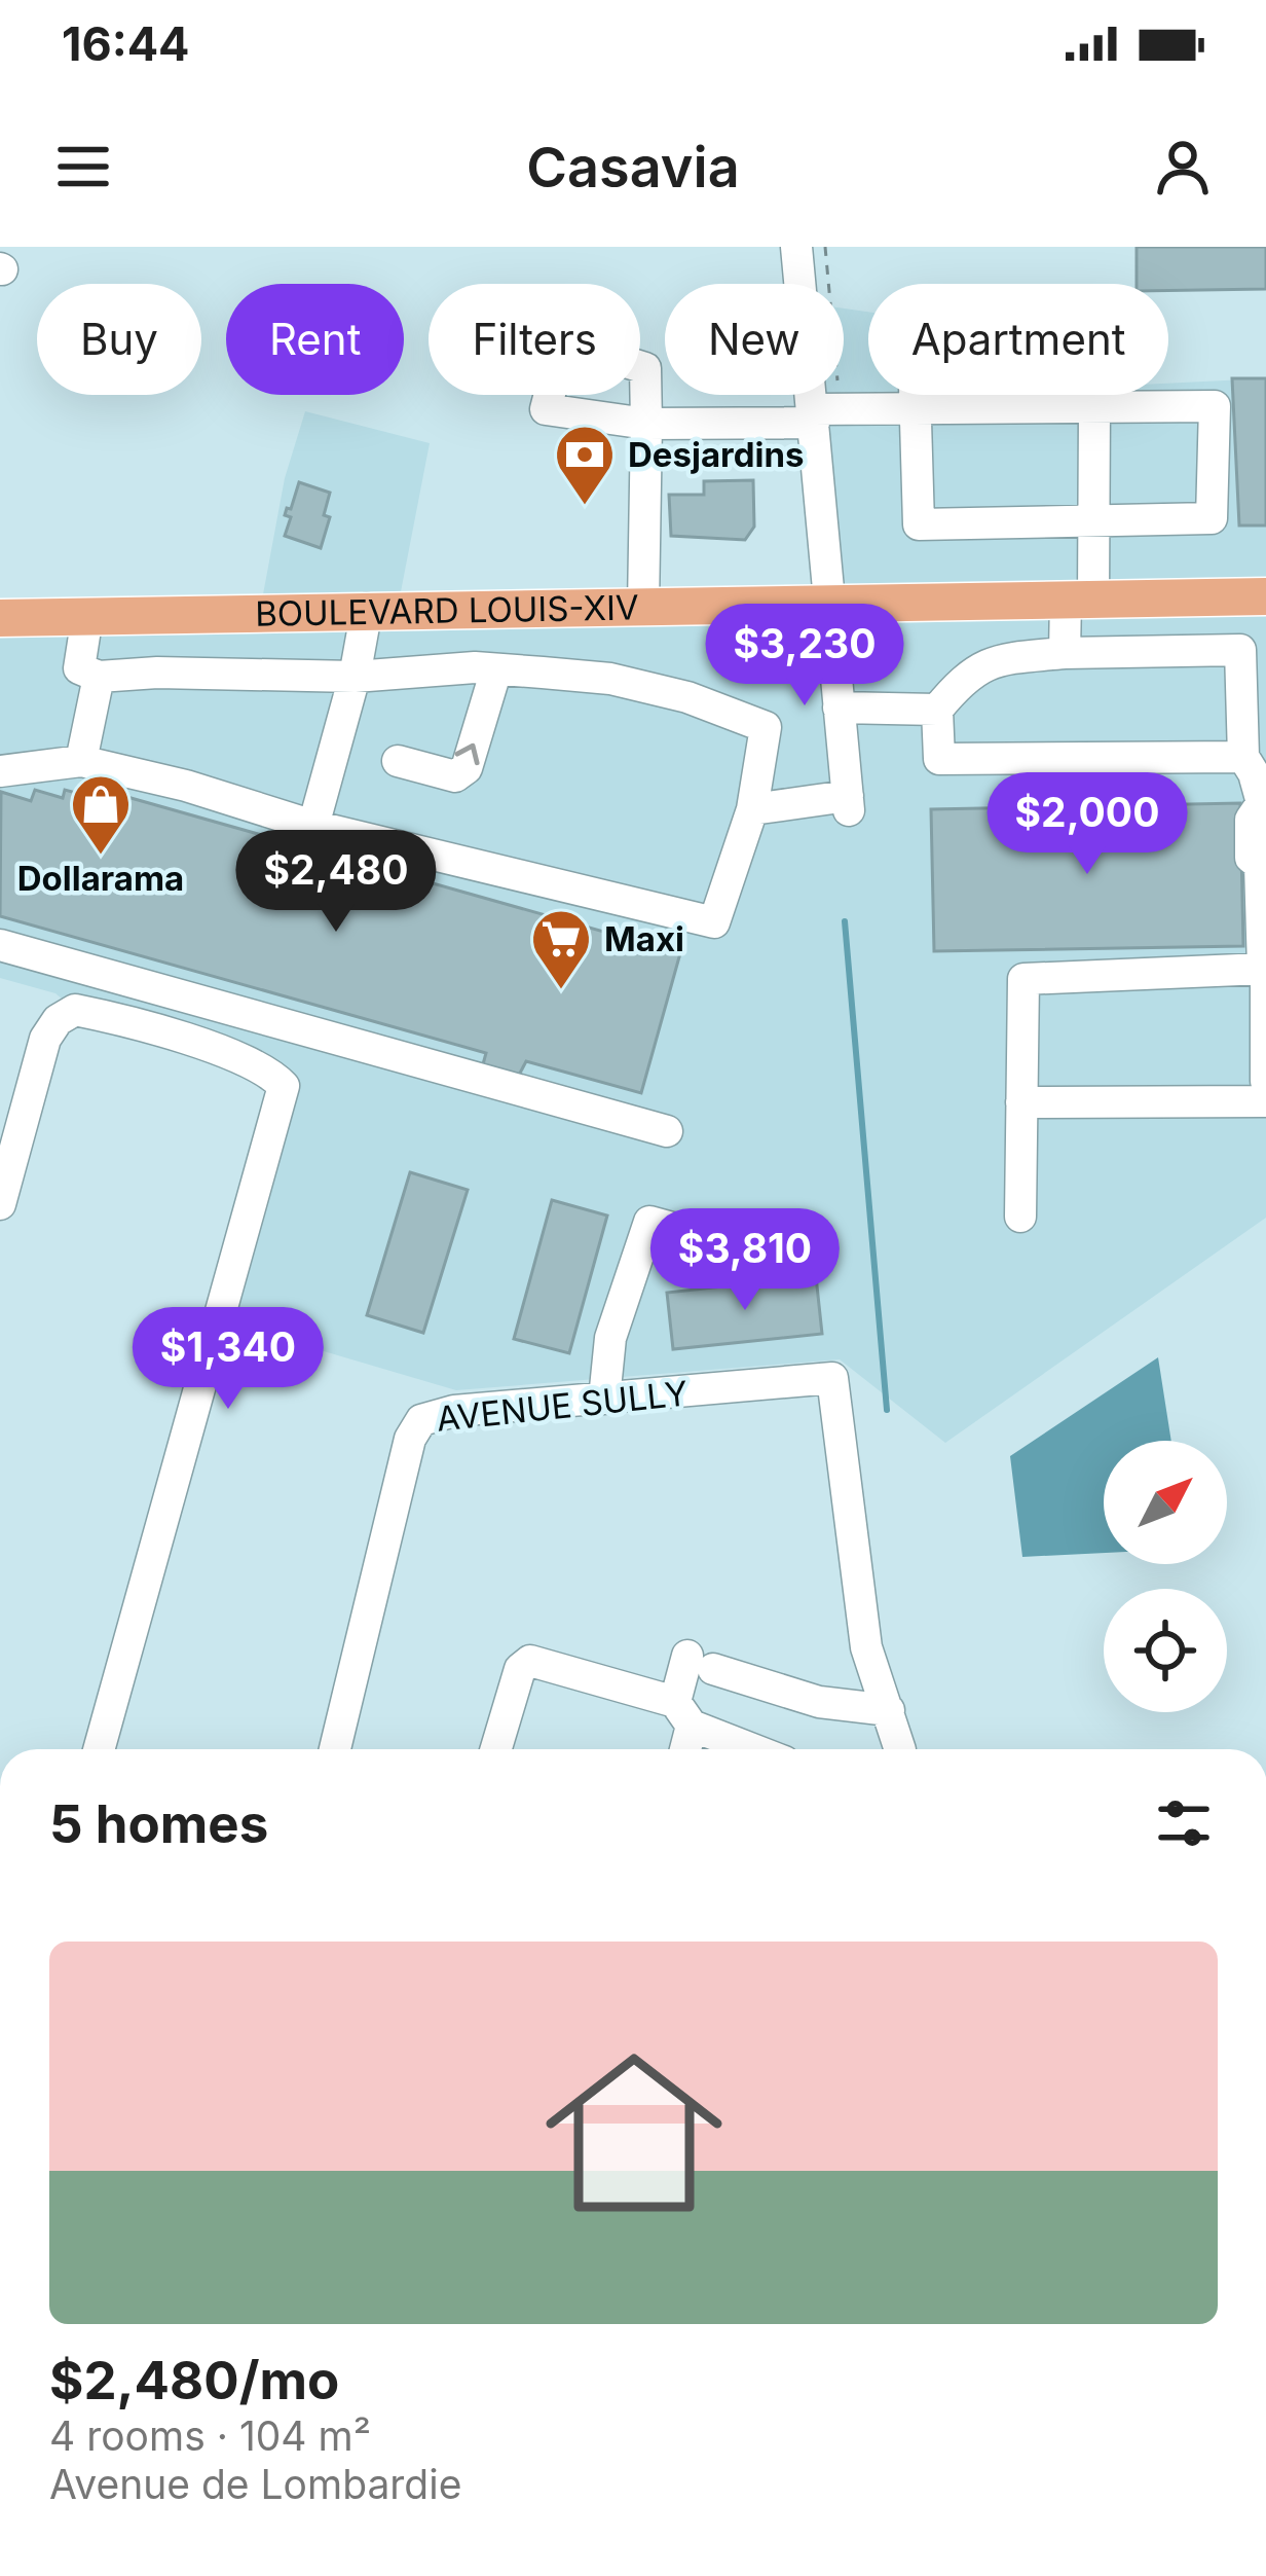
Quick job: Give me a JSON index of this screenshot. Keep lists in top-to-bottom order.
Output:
{
  "streets": {
    "main road": ["BOULEVARD LOUIS-XIV"],
    "street": ["AVENUE SULLY"]
  },
  "places": {
    "bank": ["Desjardins"],
    "shop": ["Dollarama"],
    "supermarket": ["Maxi"]
  },
  "north": "top right",
  "page": {
    "status": "16:44",
    "header": "Casavia",
    "chip": [
      "Buy",
      "Rent",
      "Filters",
      "New",
      "Apartment"
    ],
    "price": [
      "$3,230",
      "$2,000",
      "$2,480",
      "$3,810",
      "$1,340"
    ],
    "heading": "5 homes",
    "list": [
      {
        "name": "$2,480/mo",
        "note": "4 rooms · 104 m² · Avenue de Lombardie"
      }
    ]
  }
}
